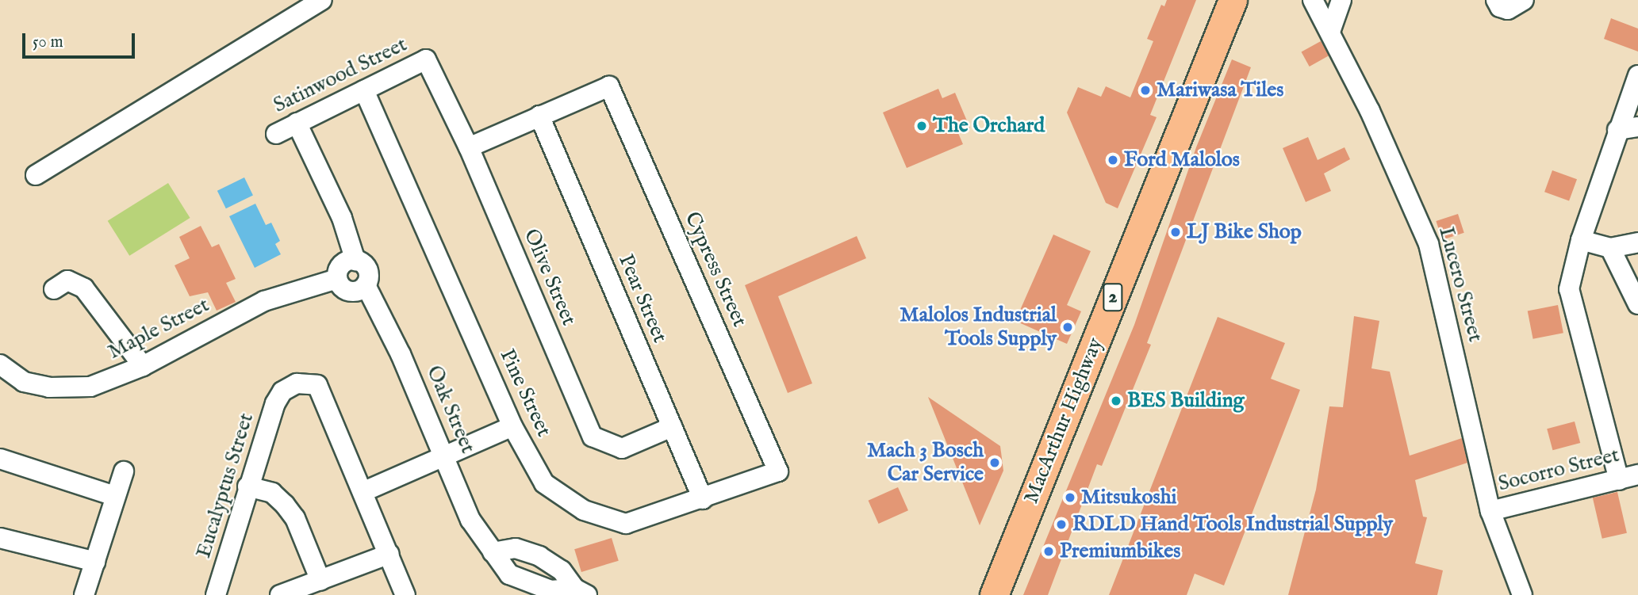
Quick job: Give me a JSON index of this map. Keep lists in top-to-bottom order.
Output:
{
  "streets": {
    "highway": ["2", "MacArthur Highway"],
    "street": [
      "Satinwood Street",
      "Cypress Street",
      "Olive Street",
      "Lucero Street",
      "Pear Street",
      "Maple Street",
      "Pine Street",
      "Oak Street",
      "Socorro Street",
      "Eucalyptus Street"
    ]
  },
  "crossings": [
    ["Satinwood Street", "Olive Street"],
    ["Satinwood Street", "Pine Street"],
    ["Cypress Street", "Pear Street"],
    ["Cypress Street", "Pine Street"],
    ["Olive Street", "Pear Street"],
    ["Lucero Street", "Socorro Street"],
    ["Pear Street", "Pine Street"],
    ["Maple Street", "Oak Street"]
  ],
  "places": [
    "Mariwasa Tiles",
    "The Orchard",
    "Ford Malolos",
    "LJ Bike Shop",
    "Malolos Industrial Tools Supply",
    "BES Building",
    "Mach 3 Bosch Car Service",
    "Mitsukoshi",
    "RDLD Hand Tools Industrial Supply",
    "Premiumbikes"
  ],
  "scale_bar": "50 m"
}
